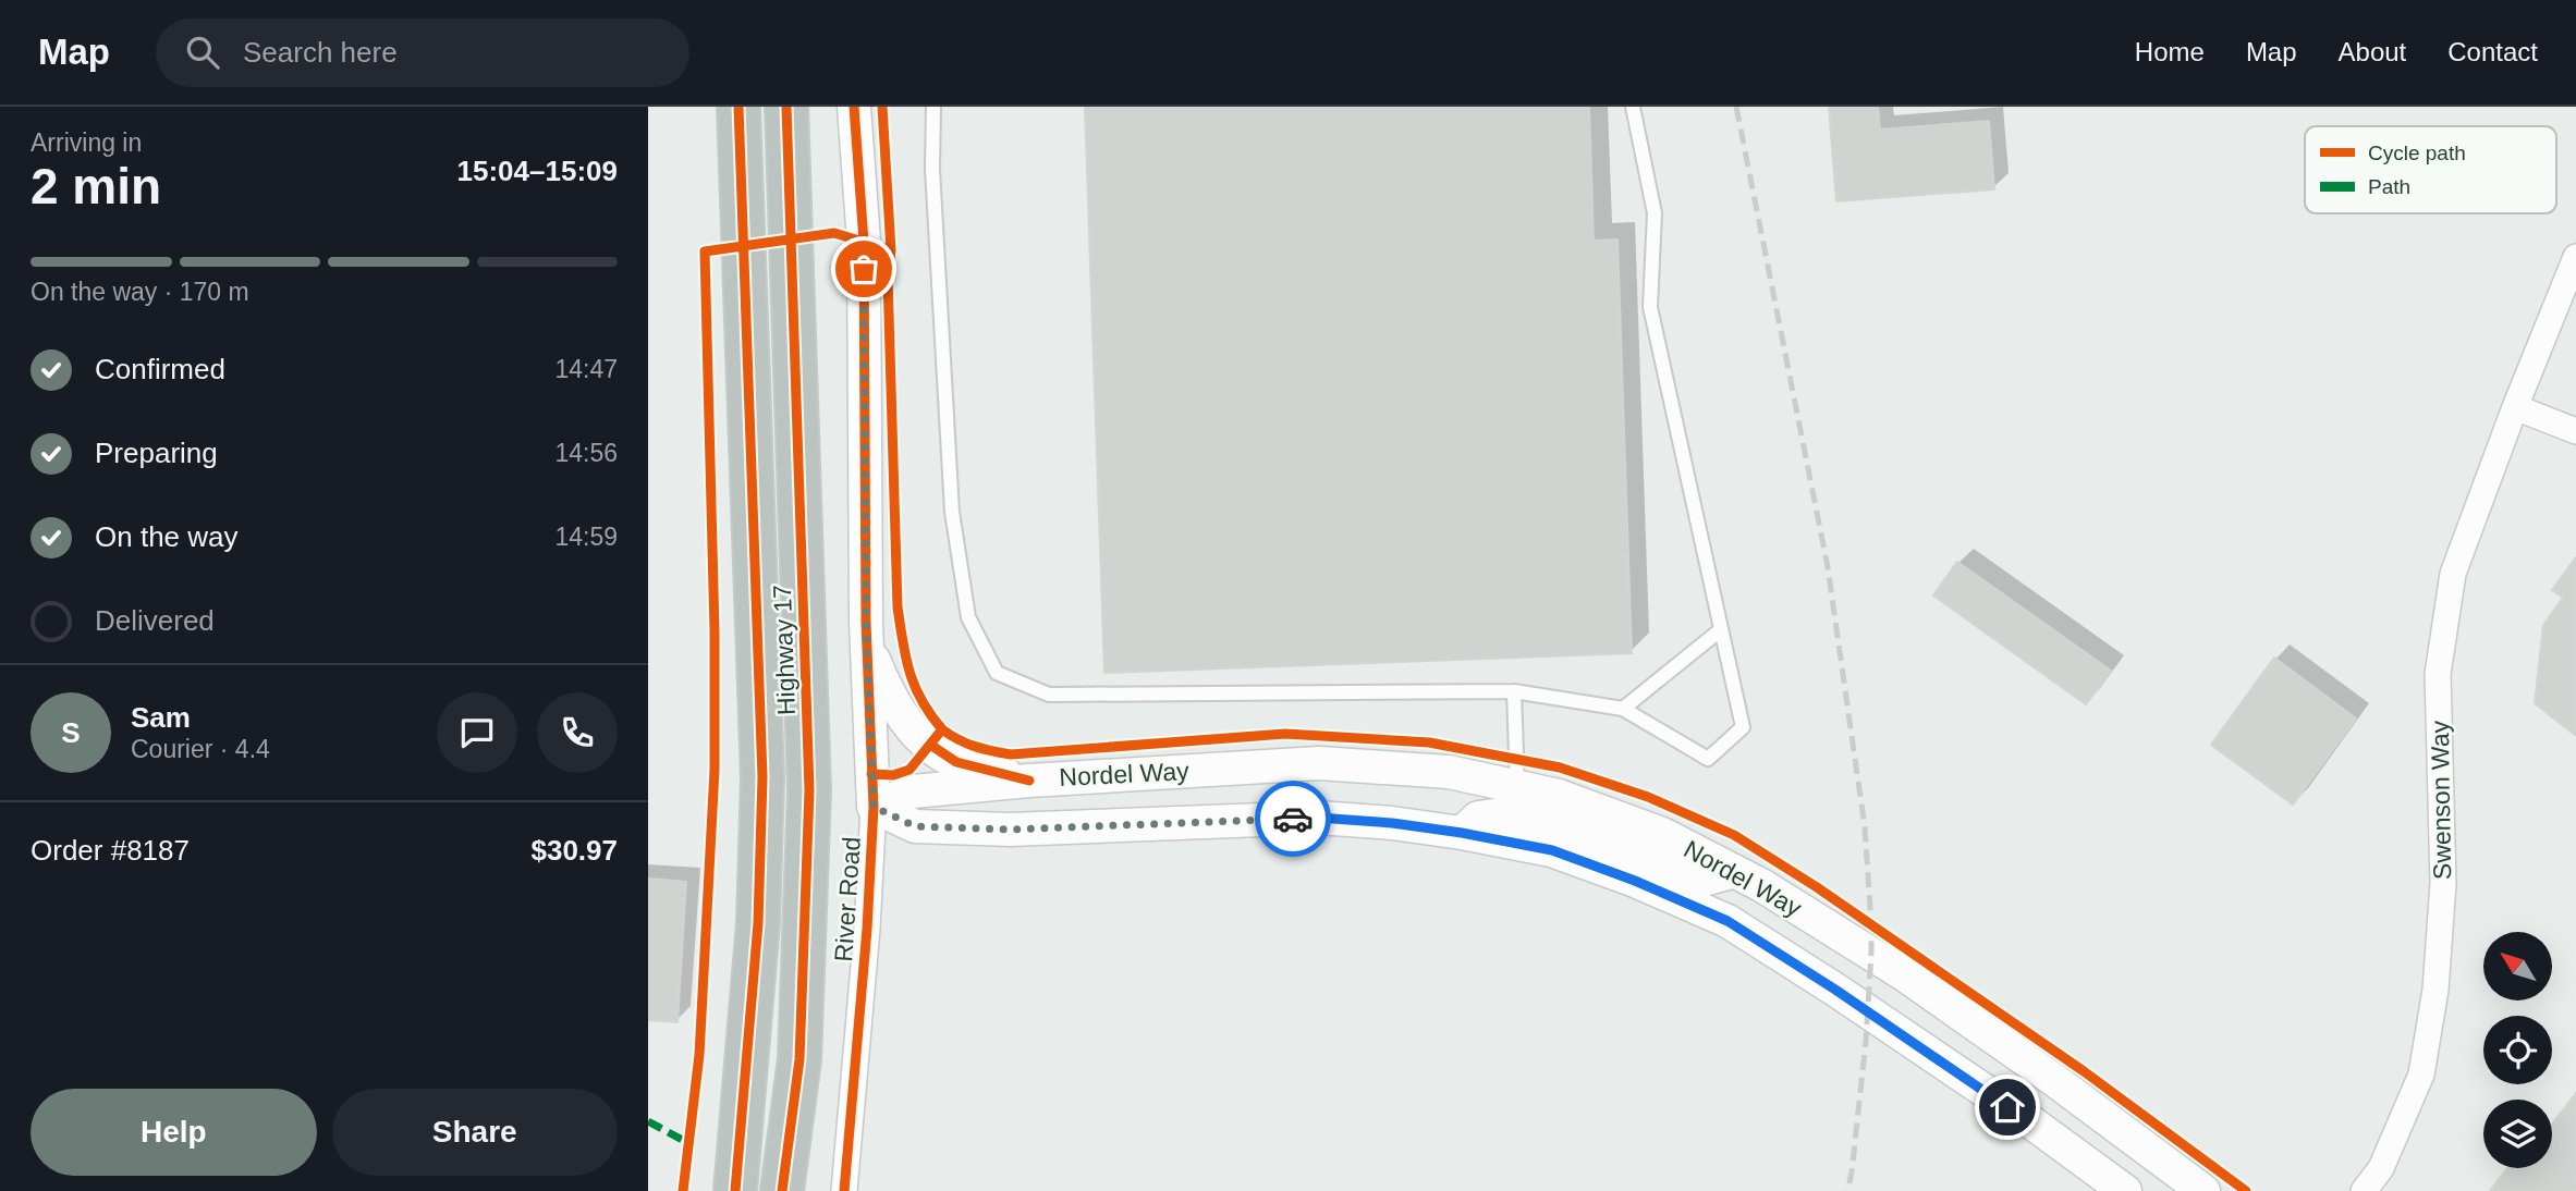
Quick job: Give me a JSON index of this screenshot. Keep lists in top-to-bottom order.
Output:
{
  "streets": {
    "highway": ["Highway 17"],
    "street": ["Nordel Way", "Swenson Way", "River Road"]
  },
  "crossings": [
    ["Nordel Way", "River Road"]
  ],
  "legend": ["Cycle path", "Path"],
  "north": "top left",
  "page": {
    "header": "Map",
    "search": "Search here",
    "nav": [
      "Home",
      "Map",
      "About",
      "Contact"
    ],
    "heading": ["2 min", "Arriving in", "15:04–15:09"],
    "panel": [
      "Sam",
      "Courier · 4.4",
      "Order #8187",
      "$30.97"
    ],
    "bar": "On the way · 170 m",
    "list": [
      ["Confirmed", "14:47"],
      ["Preparing", "14:56"],
      ["On the way", "14:59"],
      "Delivered"
    ],
    "round": "S",
    "buttons": ["Help", "Share"]
  }
}
